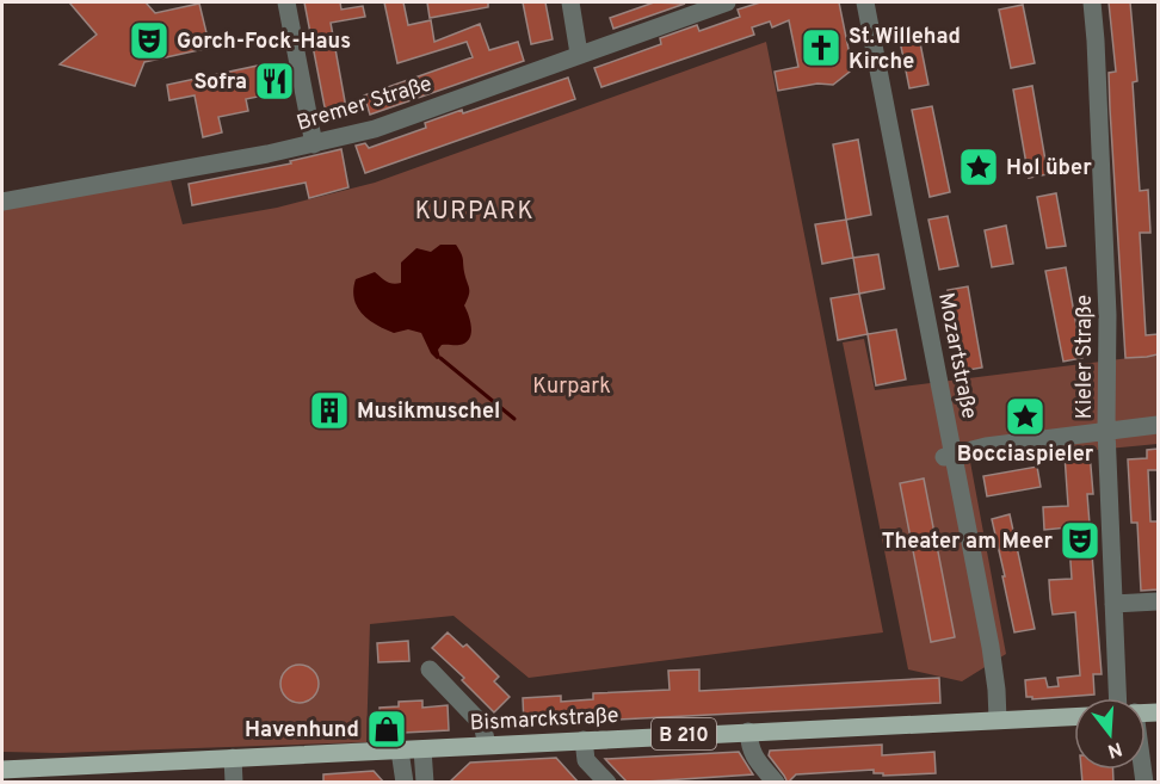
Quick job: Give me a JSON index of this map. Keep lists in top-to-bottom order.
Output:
{
  "streets": {
    "main road": ["Bismarckstraße", "B 210"],
    "street": ["Bremer Straße", "Mozartstraße", "Kieler Straße"]
  },
  "crossings": [
    ["Mozartstraße", "Bismarckstraße"]
  ],
  "districts": ["KURPARK"],
  "parks": ["Kurpark"],
  "places": {
    "theatre": ["Gorch-Fock-Haus", "Theater am Meer"],
    "church": ["St.Willehad Kirche"],
    "restaurant": ["Sofra"],
    "place": ["Hol über", "Bocciaspieler"],
    "building": ["Musikmuschel"],
    "shop": ["Havenhund"]
  },
  "north": "bottom"
}
